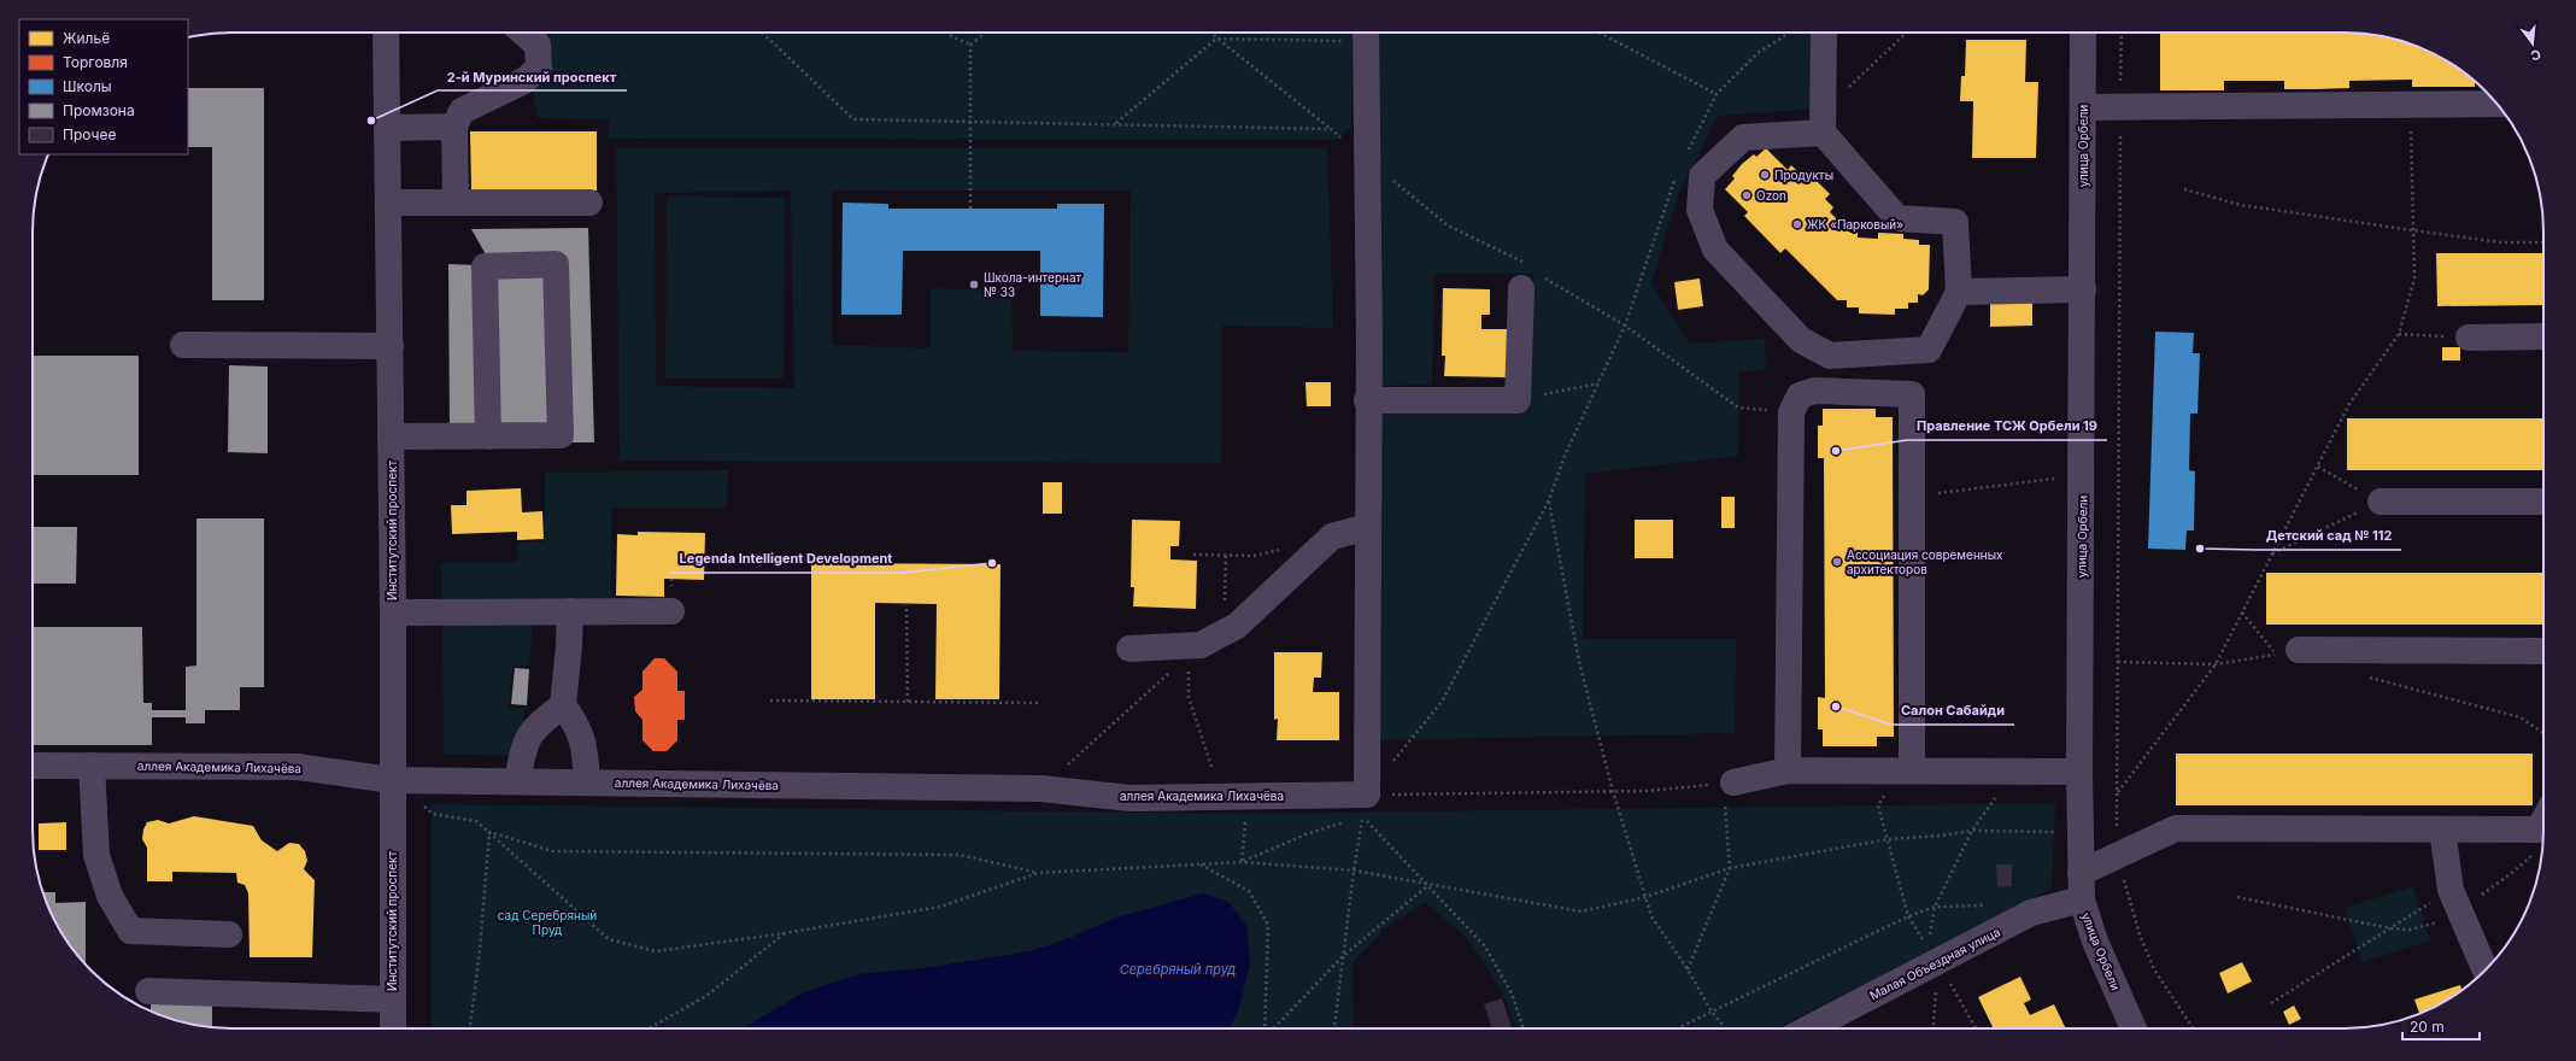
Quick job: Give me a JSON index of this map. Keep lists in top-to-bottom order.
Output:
{
  "streets": {
    "street": [
      "улица Орбели",
      "Институтский проспект",
      "аллея Академика Лихачёва",
      "Малая Объездная улица"
    ]
  },
  "crossings": [
    ["улица Орбели", "Малая Объездная улица"],
    ["Институтский проспект", "аллея Академика Лихачёва"]
  ],
  "water": ["Серебряный пруд"],
  "parks": ["сад Серебряный Пруд"],
  "places": [
    "2-й Муринский проспект",
    "Продукты",
    "Ozon",
    "ЖК «Парковый»",
    "Школа-интернат № 33",
    "Правление ТСЖ Орбели 19",
    "Детский сад № 112",
    "Ассоциация современных архитекторов",
    "Legenda Intelligent Development",
    "Салон Сабайди"
  ],
  "legend": [
    "Жильё",
    "Торговля",
    "Школы",
    "Промзона",
    "Прочее"
  ],
  "scale_bar": "20 m",
  "north": "bottom"
}
